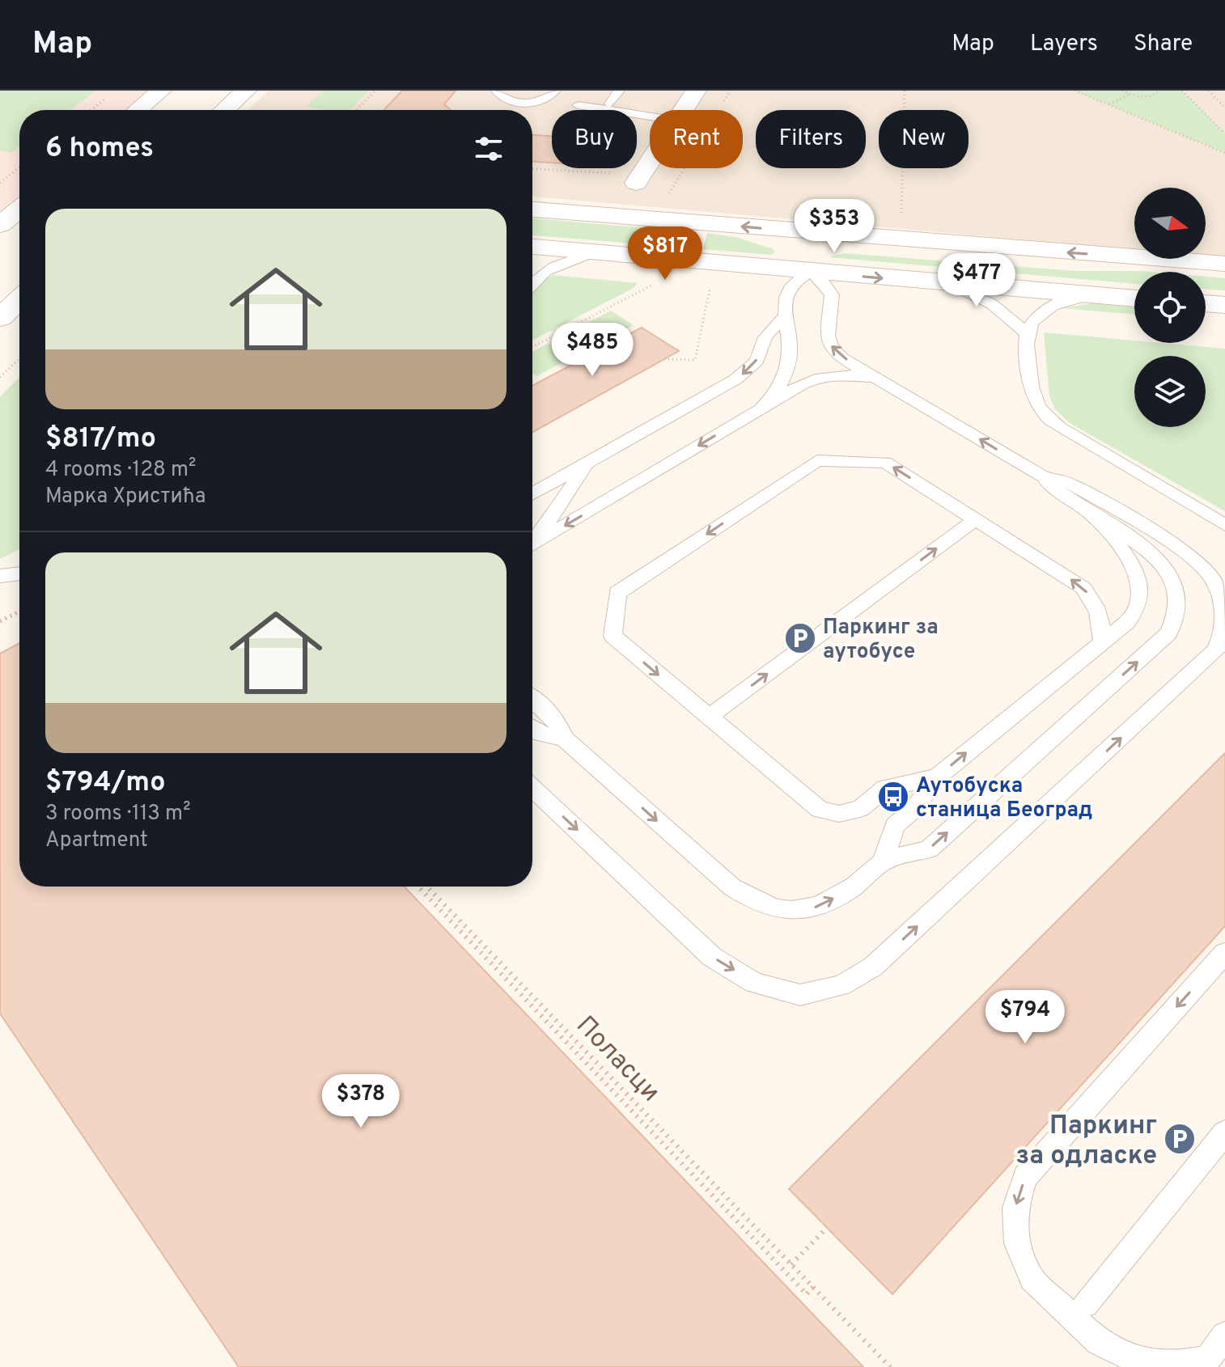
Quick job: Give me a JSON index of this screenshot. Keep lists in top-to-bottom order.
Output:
{
  "streets": {
    "path": ["Поласци"]
  },
  "places": {
    "parking": ["Паркинг за аутобусе", "Паркинг за одласке"],
    "bus stop": ["Аутобуска станица Београд"]
  },
  "north": "right",
  "page": {
    "header": "Map",
    "nav": ["Map", "Layers", "Share"],
    "chip": [
      "Buy",
      "Rent",
      "Filters",
      "New"
    ],
    "heading": "6 homes",
    "list": [
      {
        "name": "$817/mo",
        "note": "4 rooms · 128 m² · Марка Христића"
      },
      {
        "name": "$794/mo",
        "note": "3 rooms · 113 m² · Apartment"
      }
    ],
    "price": [
      "$353",
      "$817",
      "$477",
      "$485",
      "$794",
      "$378"
    ]
  }
}
